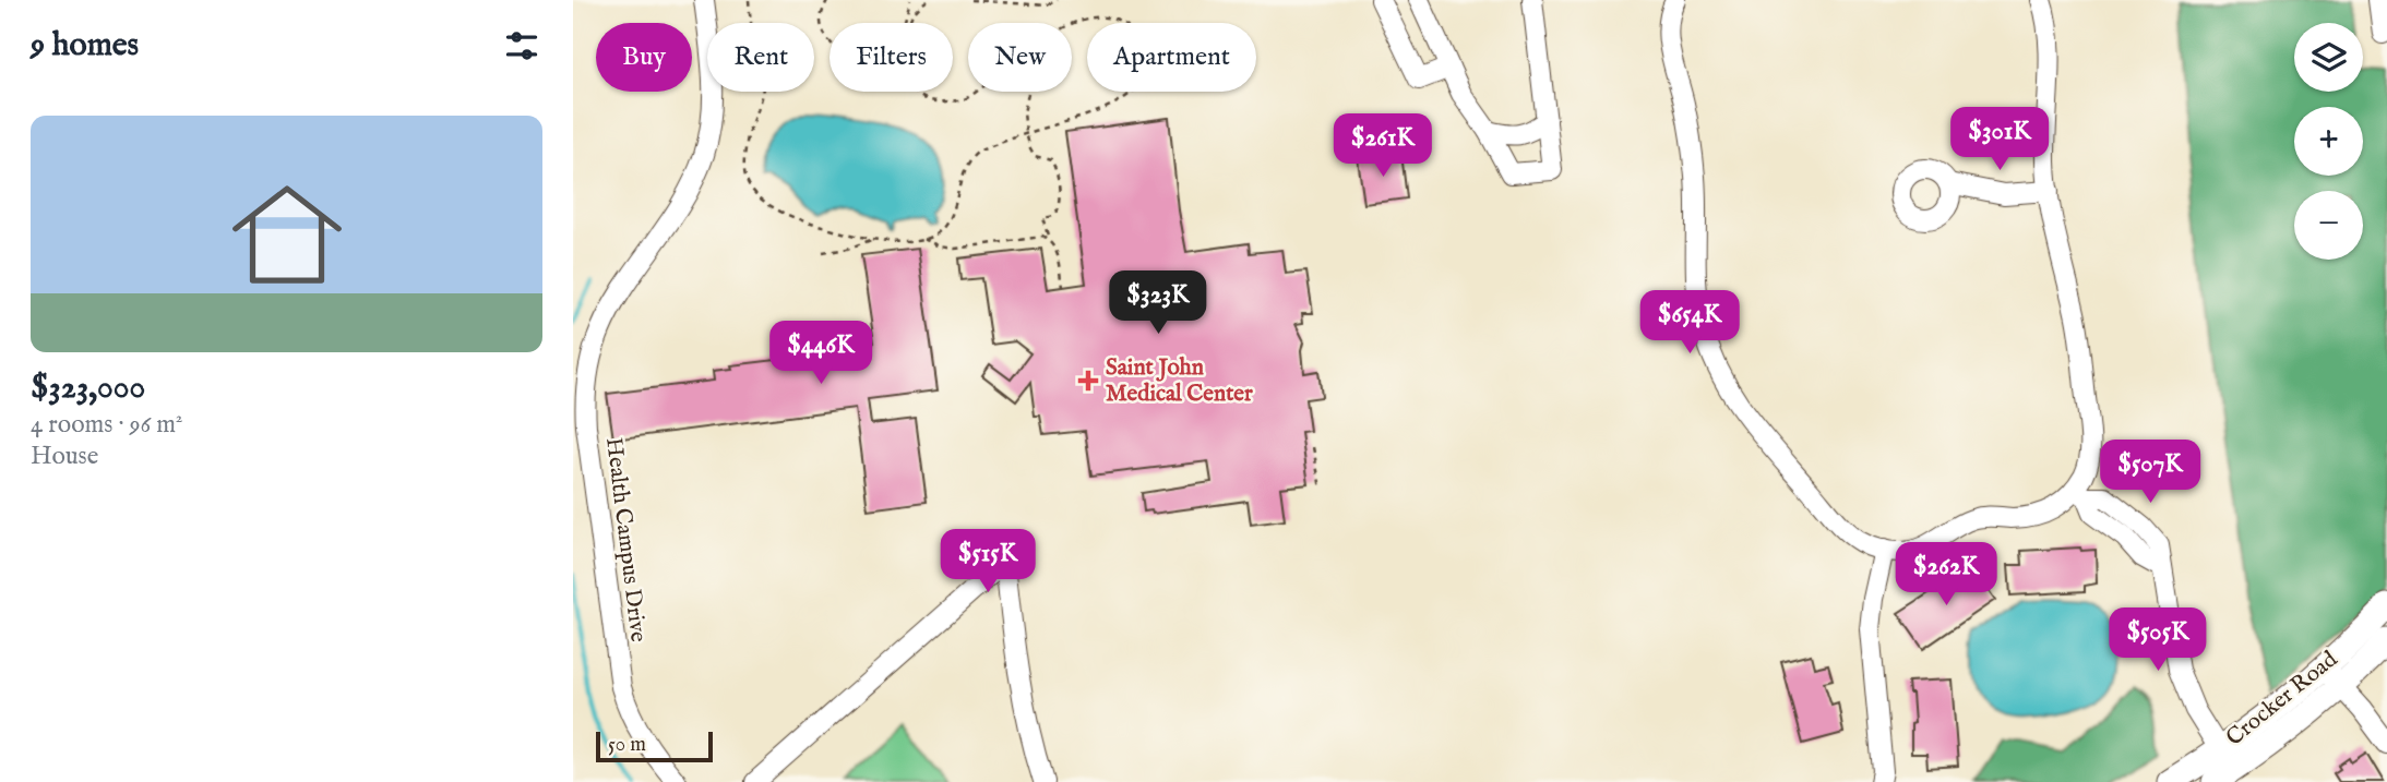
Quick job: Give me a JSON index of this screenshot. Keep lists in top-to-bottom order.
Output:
{
  "streets": {
    "main road": ["Crocker Road"],
    "street": ["Health Campus Drive"]
  },
  "places": {
    "health": ["Saint John Medical Center"]
  },
  "scale_bar": "50 m",
  "page": {
    "heading": "9 homes",
    "map_buttons": ["+", "−"],
    "chip": [
      "Buy",
      "Rent",
      "Filters",
      "New",
      "Apartment"
    ],
    "list": [
      {
        "name": "$323,000",
        "note": "4 rooms · 96 m² · House"
      }
    ],
    "price": [
      "$301K",
      "$261K",
      "$323K",
      "$654K",
      "$446K",
      "$507K",
      "$515K",
      "$262K",
      "$505K"
    ],
    "scale": "50 m"
  }
}
